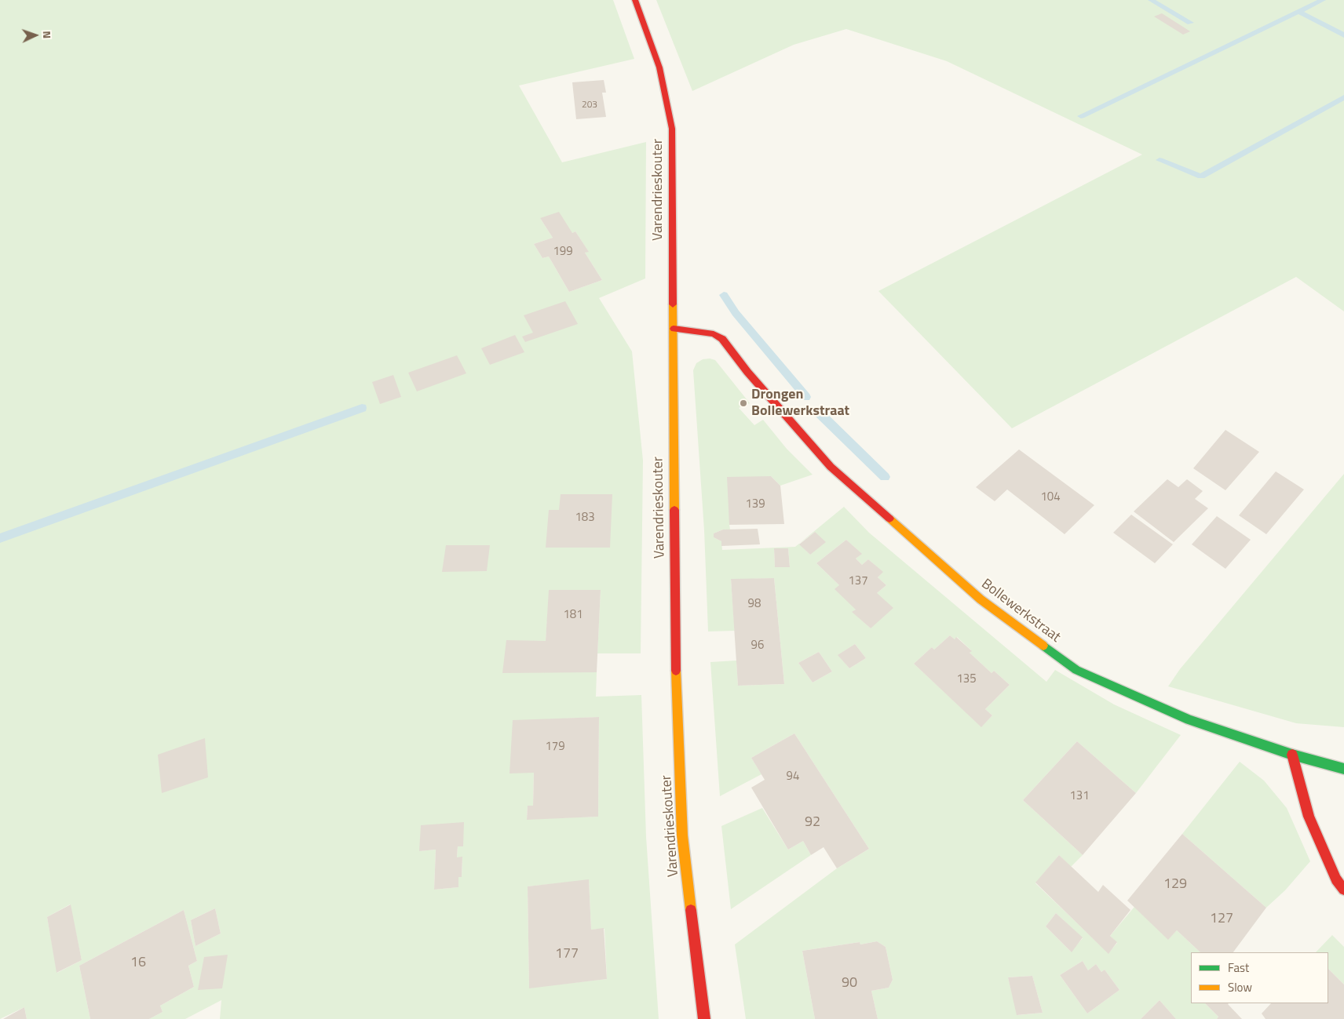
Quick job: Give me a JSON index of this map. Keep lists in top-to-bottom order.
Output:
{
  "streets": {
    "street": ["Varendrieskouter", "Bollewerkstraat"]
  },
  "crossings": [
    ["Varendrieskouter", "Bollewerkstraat"]
  ],
  "places": ["Drongen Bollewerkstraat"],
  "house_numbers": [
    "203",
    "199",
    "104",
    "139",
    "183",
    "137",
    "98",
    "181",
    "96",
    "135",
    "179",
    "94",
    "131",
    "92",
    "129",
    "127",
    "177",
    "16",
    "90"
  ],
  "legend": ["Fast", "Slow"],
  "north": "right"
}
